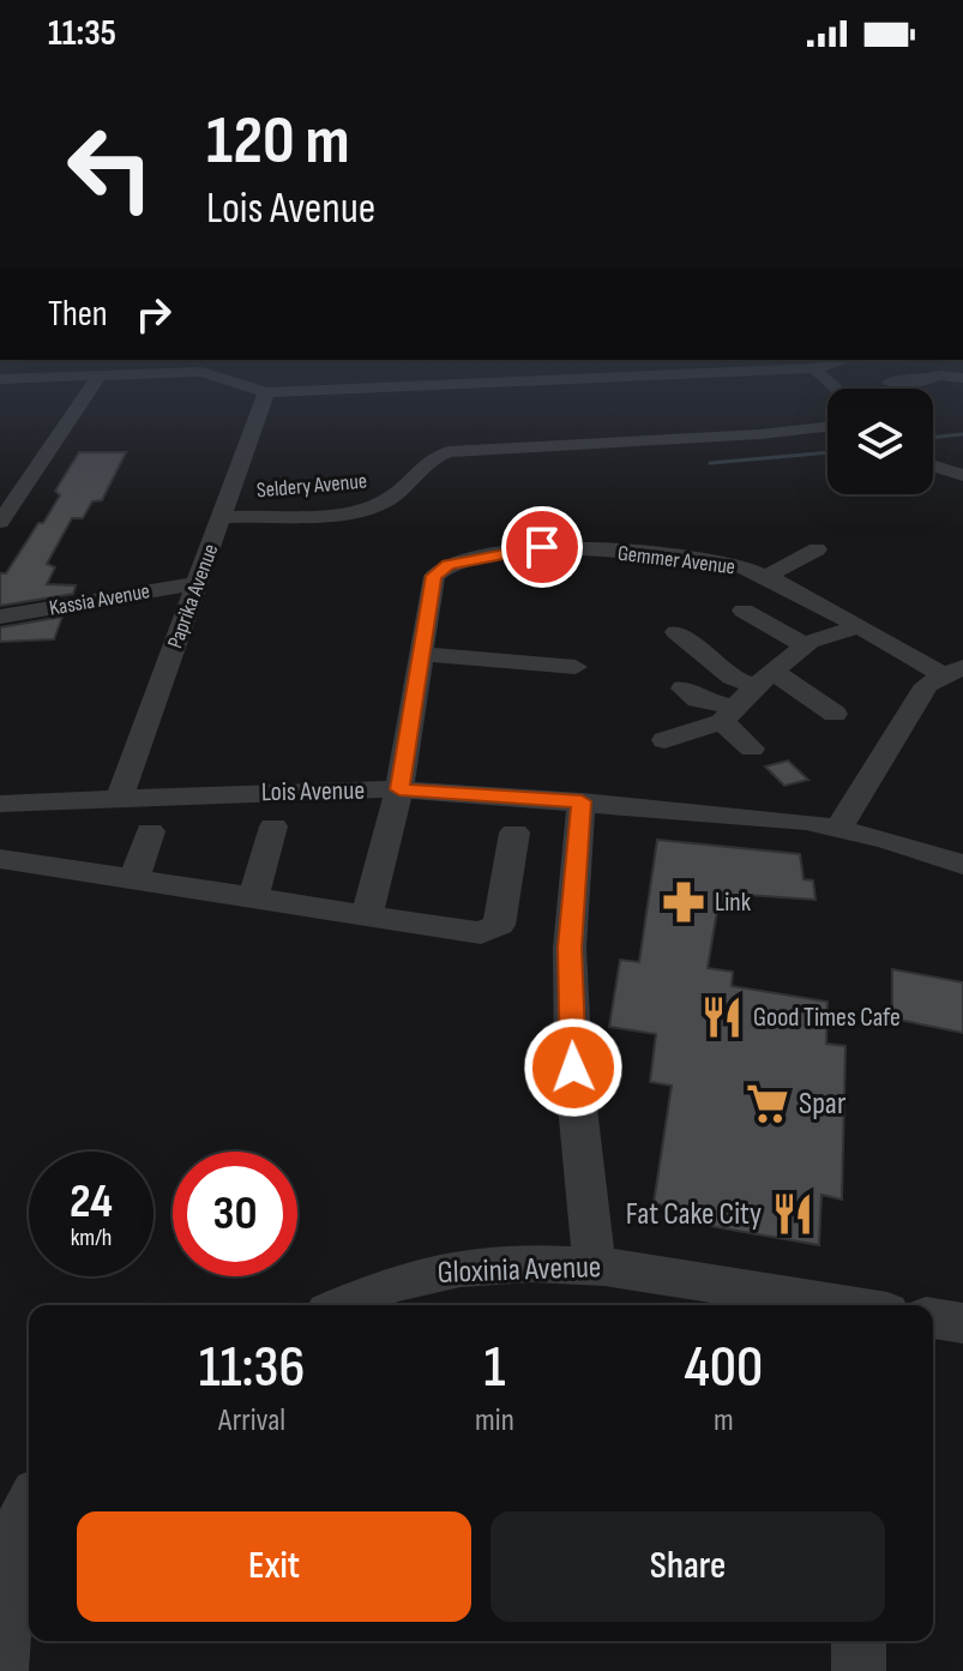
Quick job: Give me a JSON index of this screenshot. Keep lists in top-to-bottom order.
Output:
{
  "streets": {
    "street": [
      "Seldery Avenue",
      "Gemmer Avenue",
      "Paprika Avenue",
      "Kassia Avenue",
      "Lois Avenue",
      "Gloxinia Avenue"
    ]
  },
  "crossings": [
    ["Seldery Avenue", "Paprika Avenue"],
    ["Gemmer Avenue", "Lois Avenue"],
    ["Paprika Avenue", "Kassia Avenue"],
    ["Paprika Avenue", "Lois Avenue"]
  ],
  "places": {
    "pharmacy": ["Link"],
    "restaurant": ["Good Times Cafe", "Fat Cake City"],
    "supermarket": ["Spar"]
  },
  "page": {
    "status": "11:35",
    "turn": ["120 m", "Lois Avenue"],
    "then": "Then",
    "speed": "24 km/h",
    "limit": "30",
    "eta": [
      "11:36",
      "Arrival",
      "1",
      "min",
      "400",
      "m"
    ],
    "buttons": ["Exit", "Share"]
  }
}
